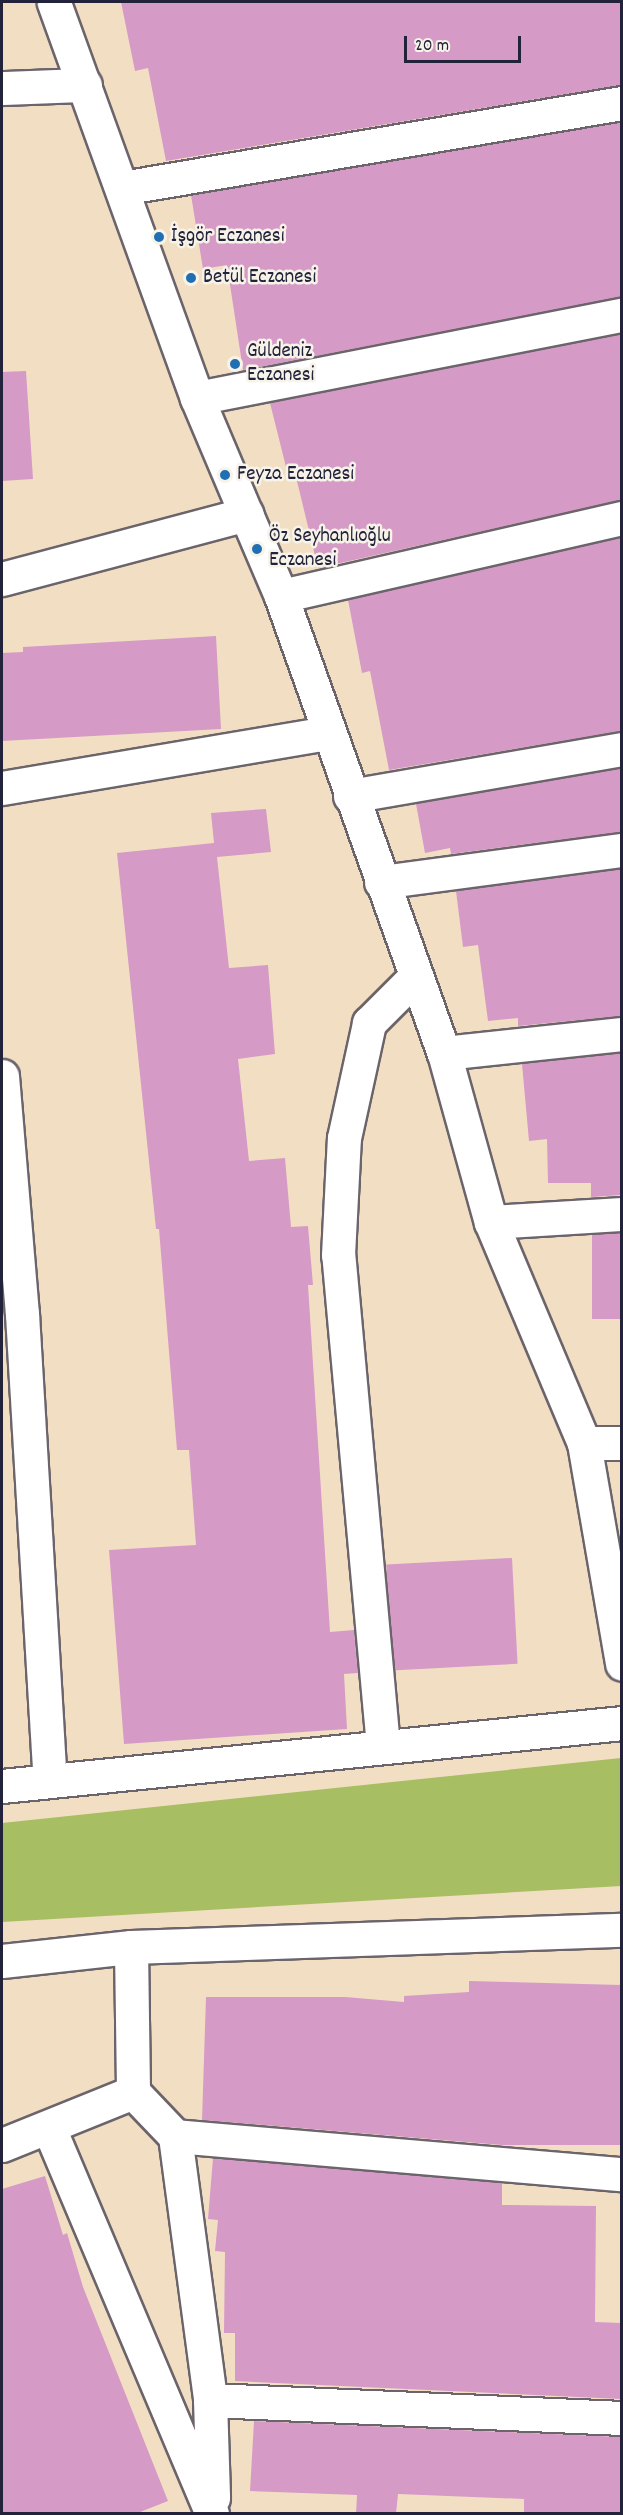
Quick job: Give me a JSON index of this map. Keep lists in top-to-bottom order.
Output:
{
  "places": [
    "İşgör Eczanesi",
    "Betül Eczanesi",
    "Güldeniz Eczanesi",
    "Feyza Eczanesi",
    "Öz Seyhanlıoğlu Eczanesi"
  ],
  "scale_bar": "20 m"
}
